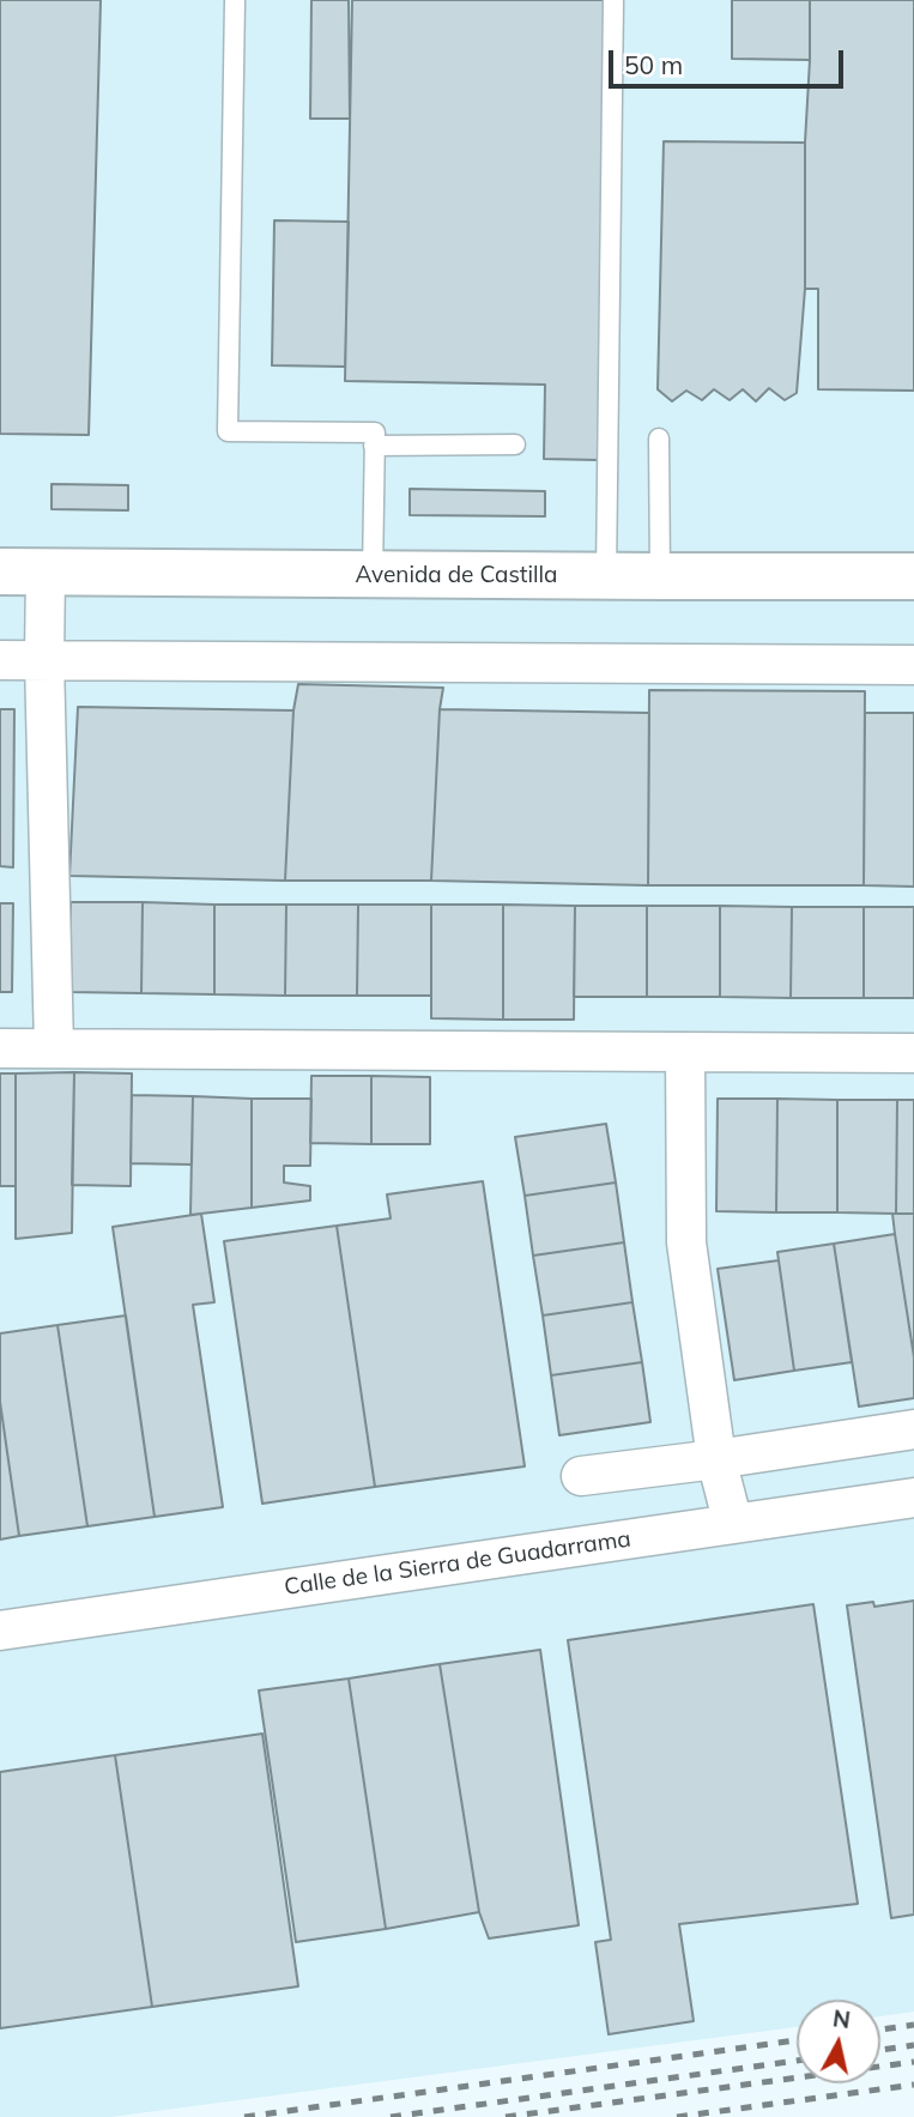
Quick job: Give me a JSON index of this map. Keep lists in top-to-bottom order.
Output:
{
  "streets": {
    "main road": ["Avenida de Castilla"],
    "street": ["Calle de la Sierra de Guadarrama"]
  },
  "scale_bar": "50 m",
  "north": "top"
}
